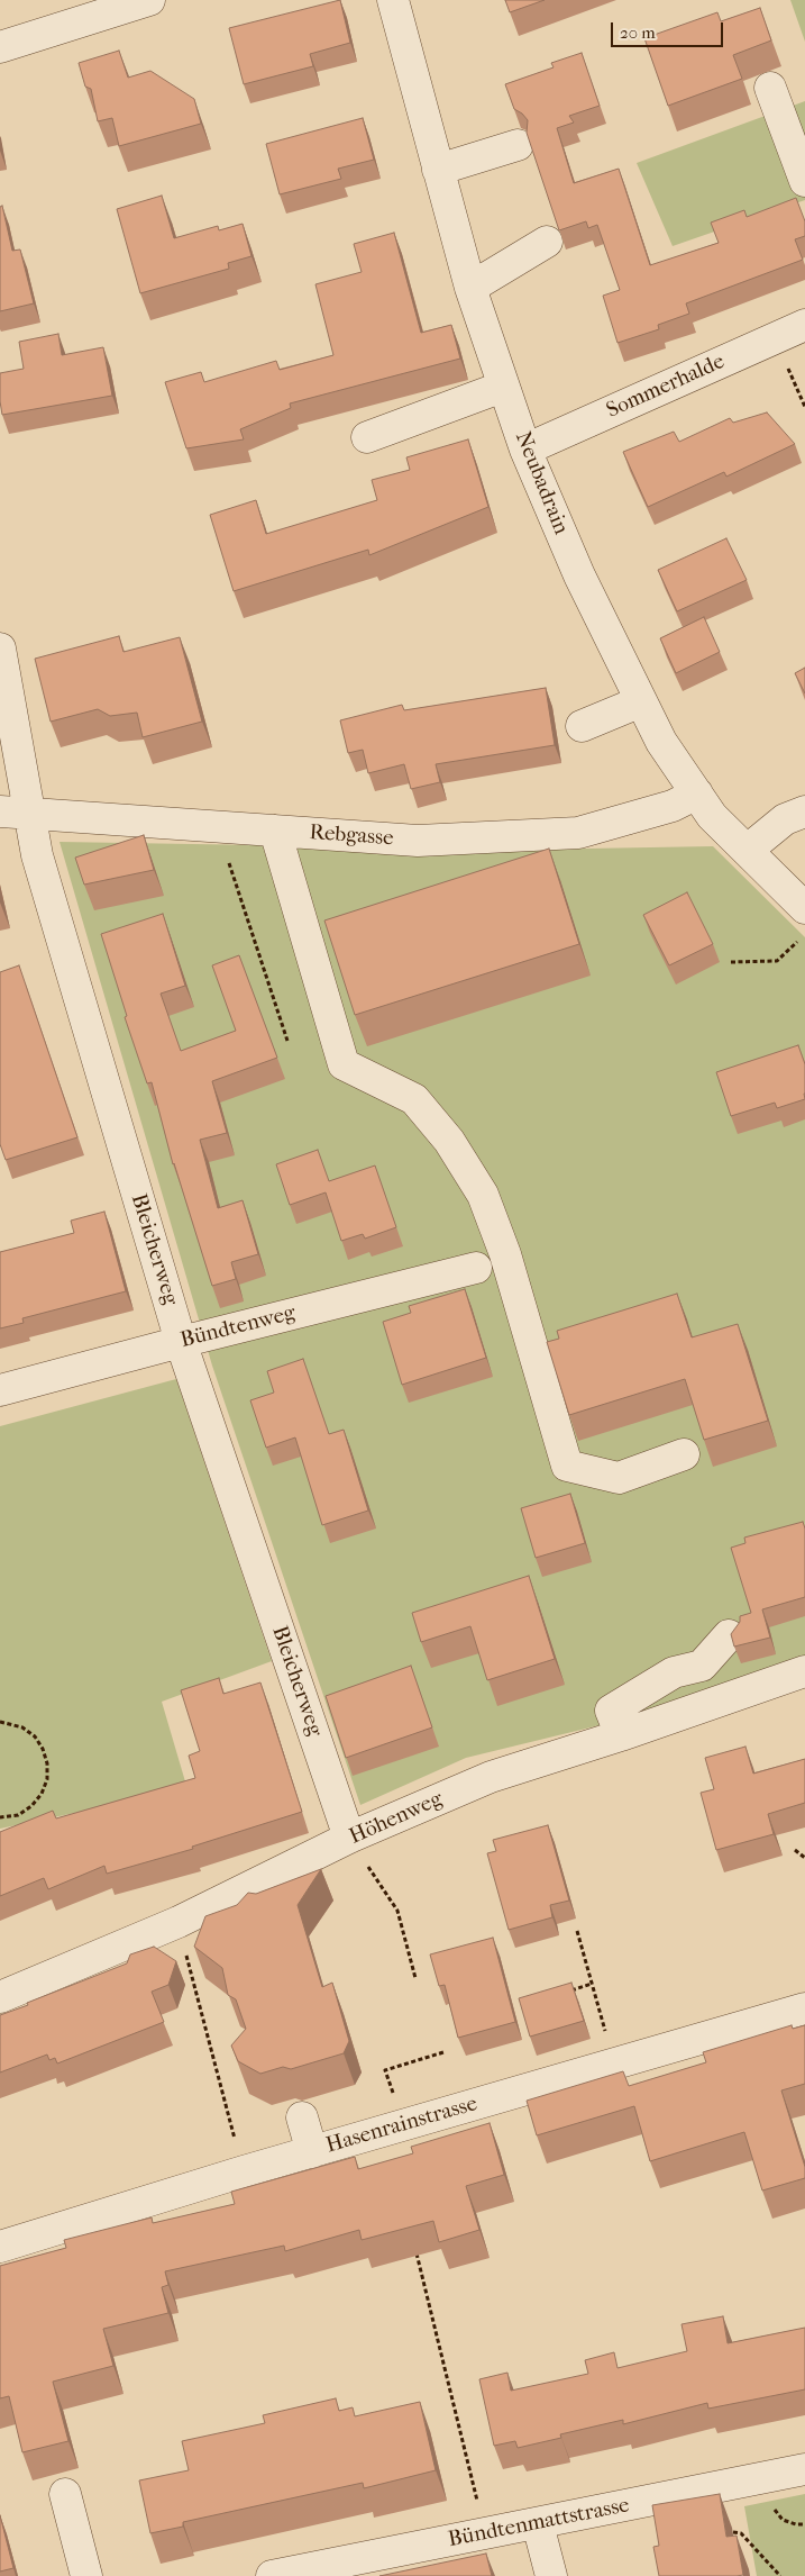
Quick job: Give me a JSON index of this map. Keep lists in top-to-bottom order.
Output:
{
  "streets": {
    "street": [
      "Sommerhalde",
      "Neubadrain",
      "Rebgasse",
      "Bleicherweg",
      "Bündtenweg",
      "Höhenweg",
      "Hasenrainstrasse",
      "Bündtenmattstrasse"
    ]
  },
  "crossings": [
    ["Sommerhalde", "Neubadrain"],
    ["Neubadrain", "Rebgasse"],
    ["Rebgasse", "Bleicherweg"],
    ["Bleicherweg", "Bündtenweg"],
    ["Bleicherweg", "Höhenweg"]
  ],
  "scale_bar": "20 m"
}
